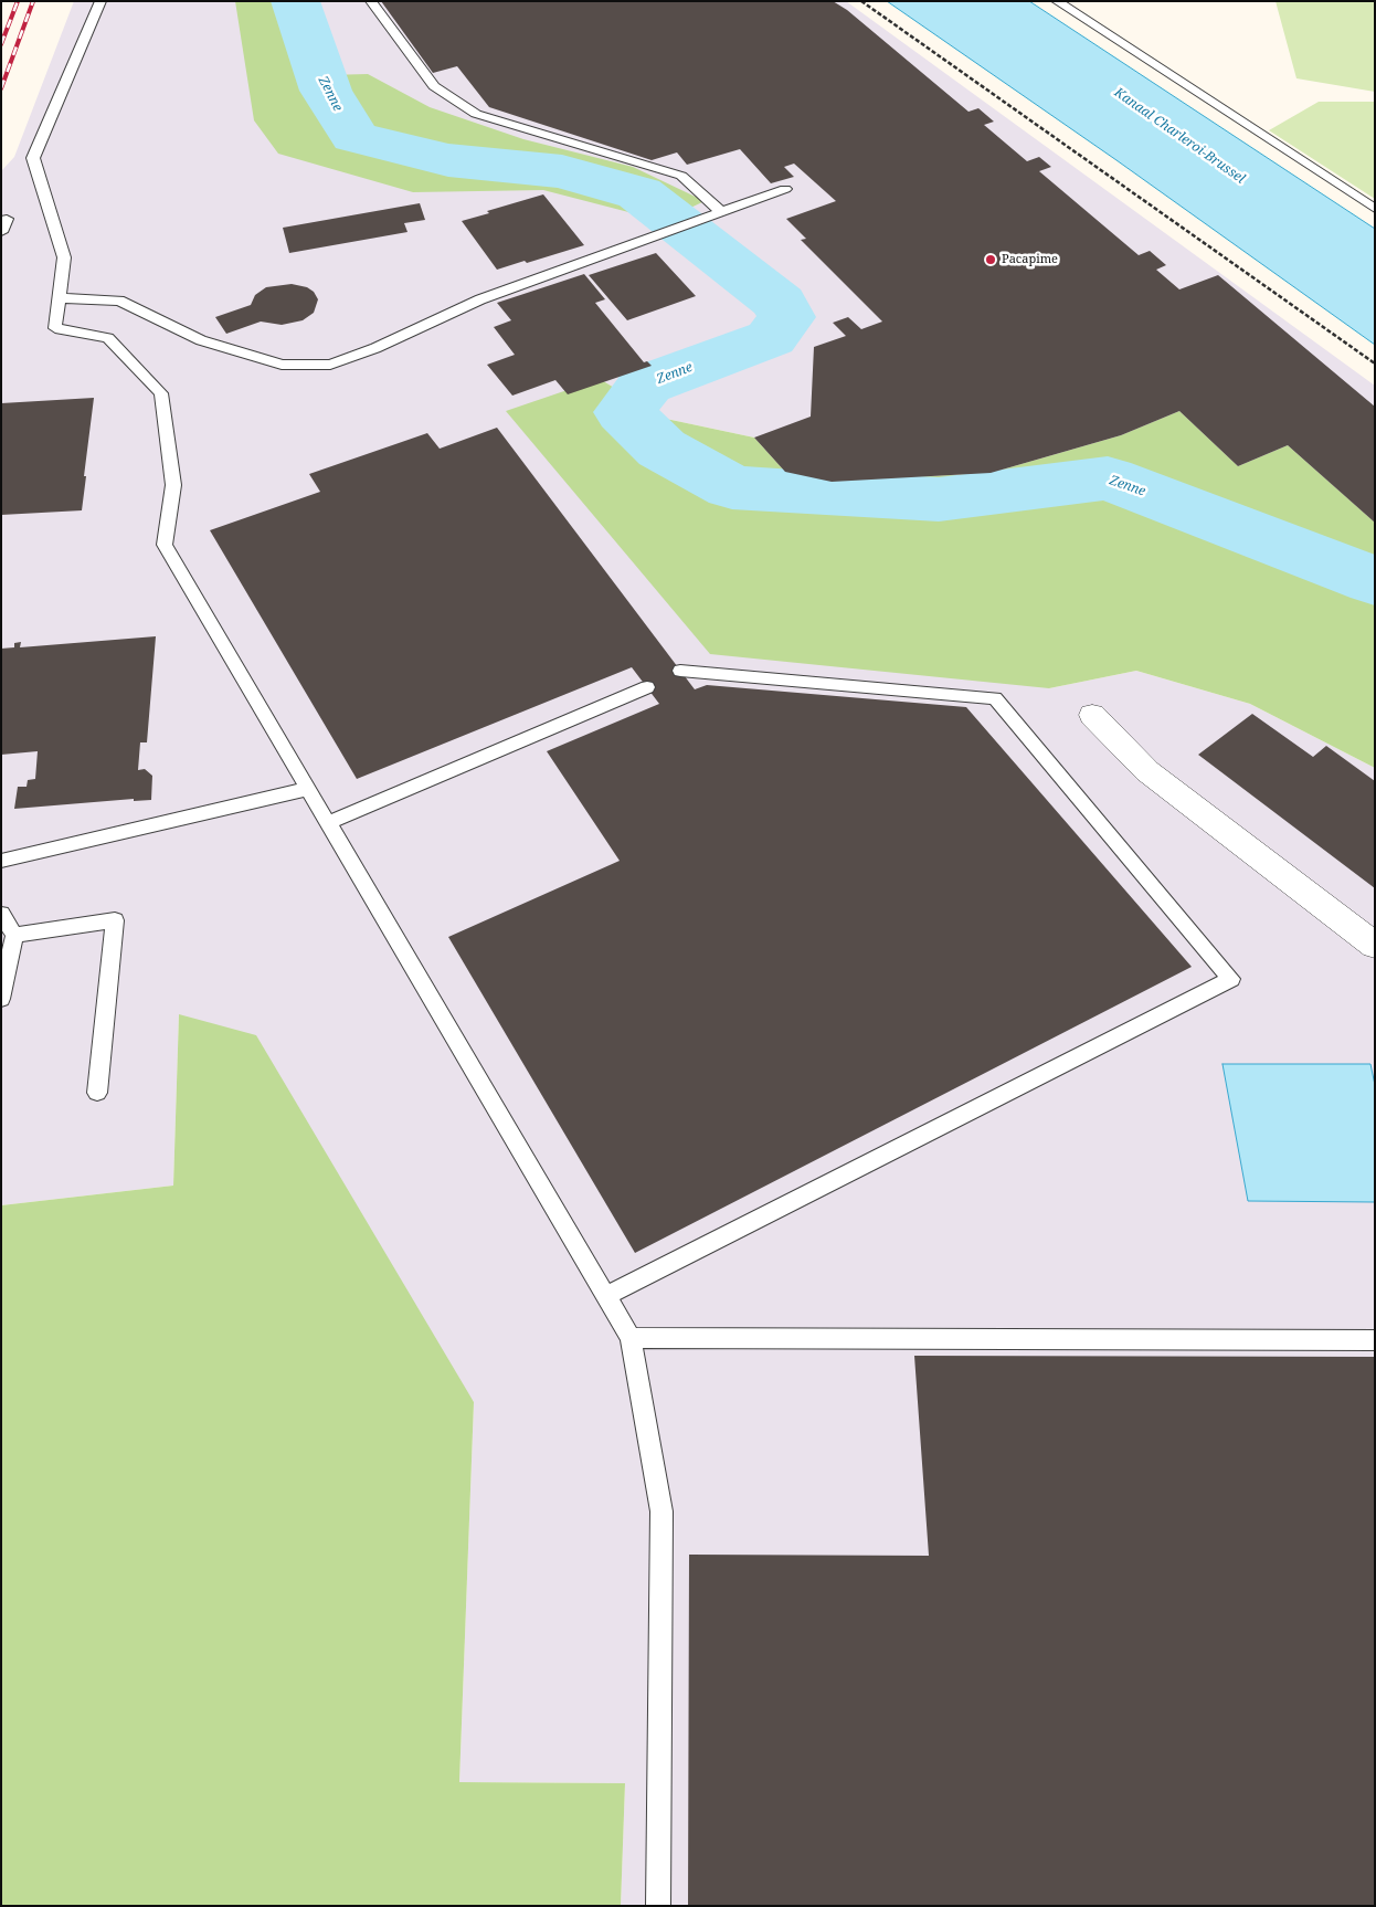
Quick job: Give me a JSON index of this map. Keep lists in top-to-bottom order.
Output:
{
  "water": ["Zenne", "Kanaal Charleroi-Brussel"],
  "places": ["Pacapime"]
}
